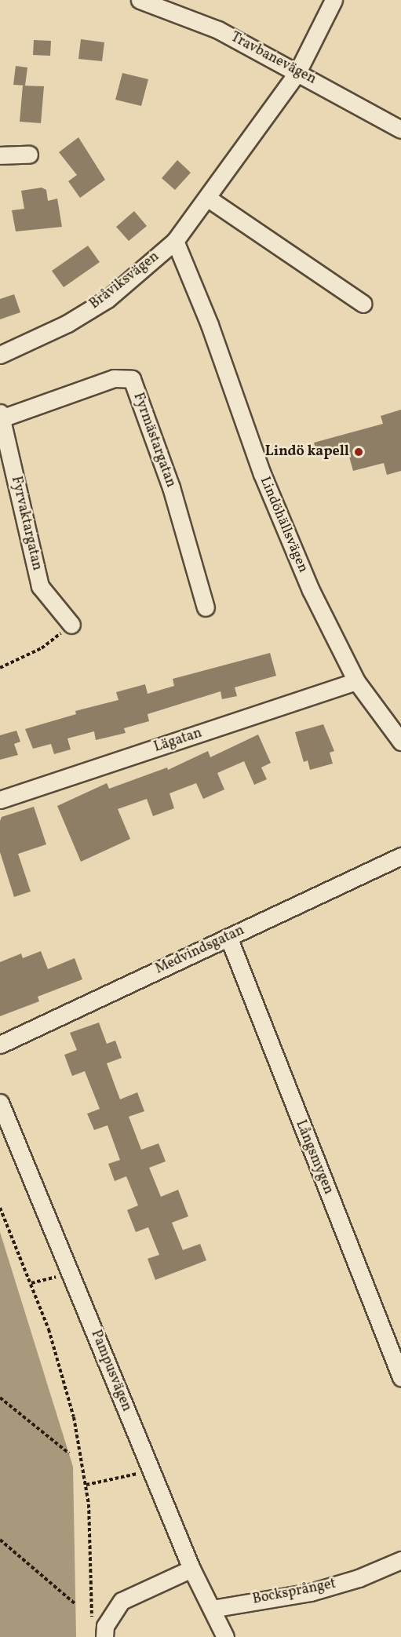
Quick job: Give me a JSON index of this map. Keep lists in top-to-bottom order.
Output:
{
  "streets": {
    "street": [
      "Travbanevägen",
      "Bråviksvägen",
      "Fyrmästargatan",
      "Fyrvaktargatan",
      "Lindöhällsvägen",
      "Lägatan",
      "Medvindsgatan",
      "Långsmygen",
      "Pampusvägen",
      "Bocksprånget"
    ]
  },
  "crossings": [
    ["Travbanevägen", "Bråviksvägen"],
    ["Bråviksvägen", "Lindöhällsvägen"],
    ["Fyrmästargatan", "Fyrvaktargatan"],
    ["Lindöhällsvägen", "Lägatan"],
    ["Medvindsgatan", "Långsmygen"],
    ["Pampusvägen", "Bocksprånget"]
  ],
  "places": ["Lindö kapell"]
}
